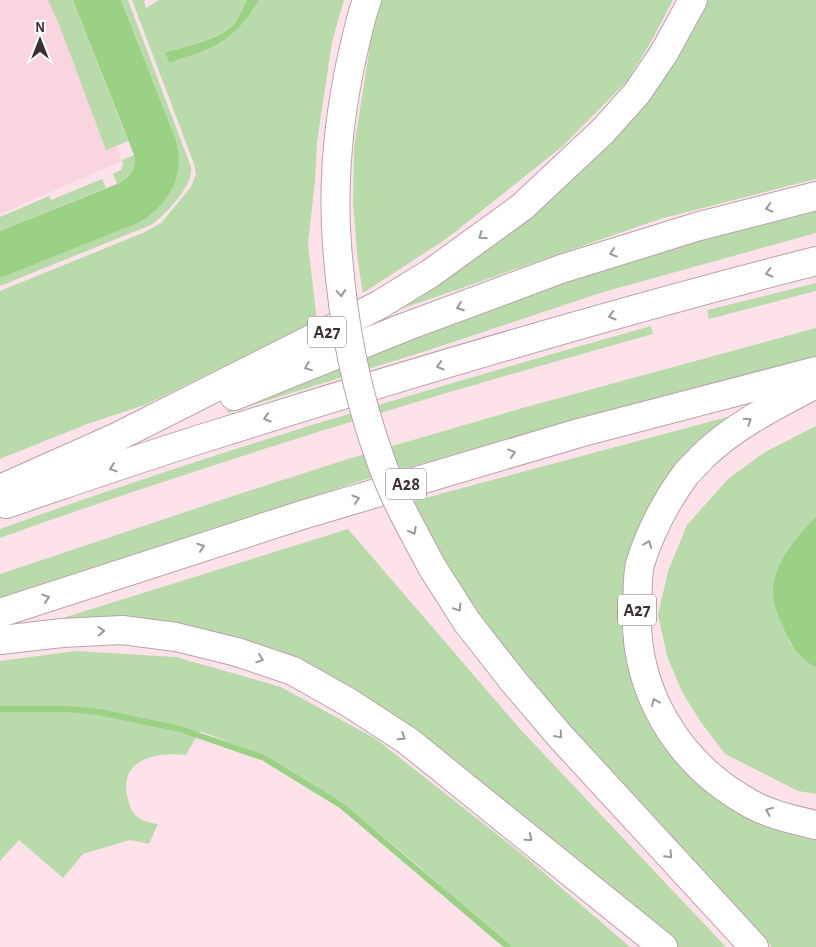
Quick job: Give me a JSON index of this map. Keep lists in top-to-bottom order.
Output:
{
  "streets": {
    "highway": ["A27", "A28"]
  },
  "north": "top"
}
